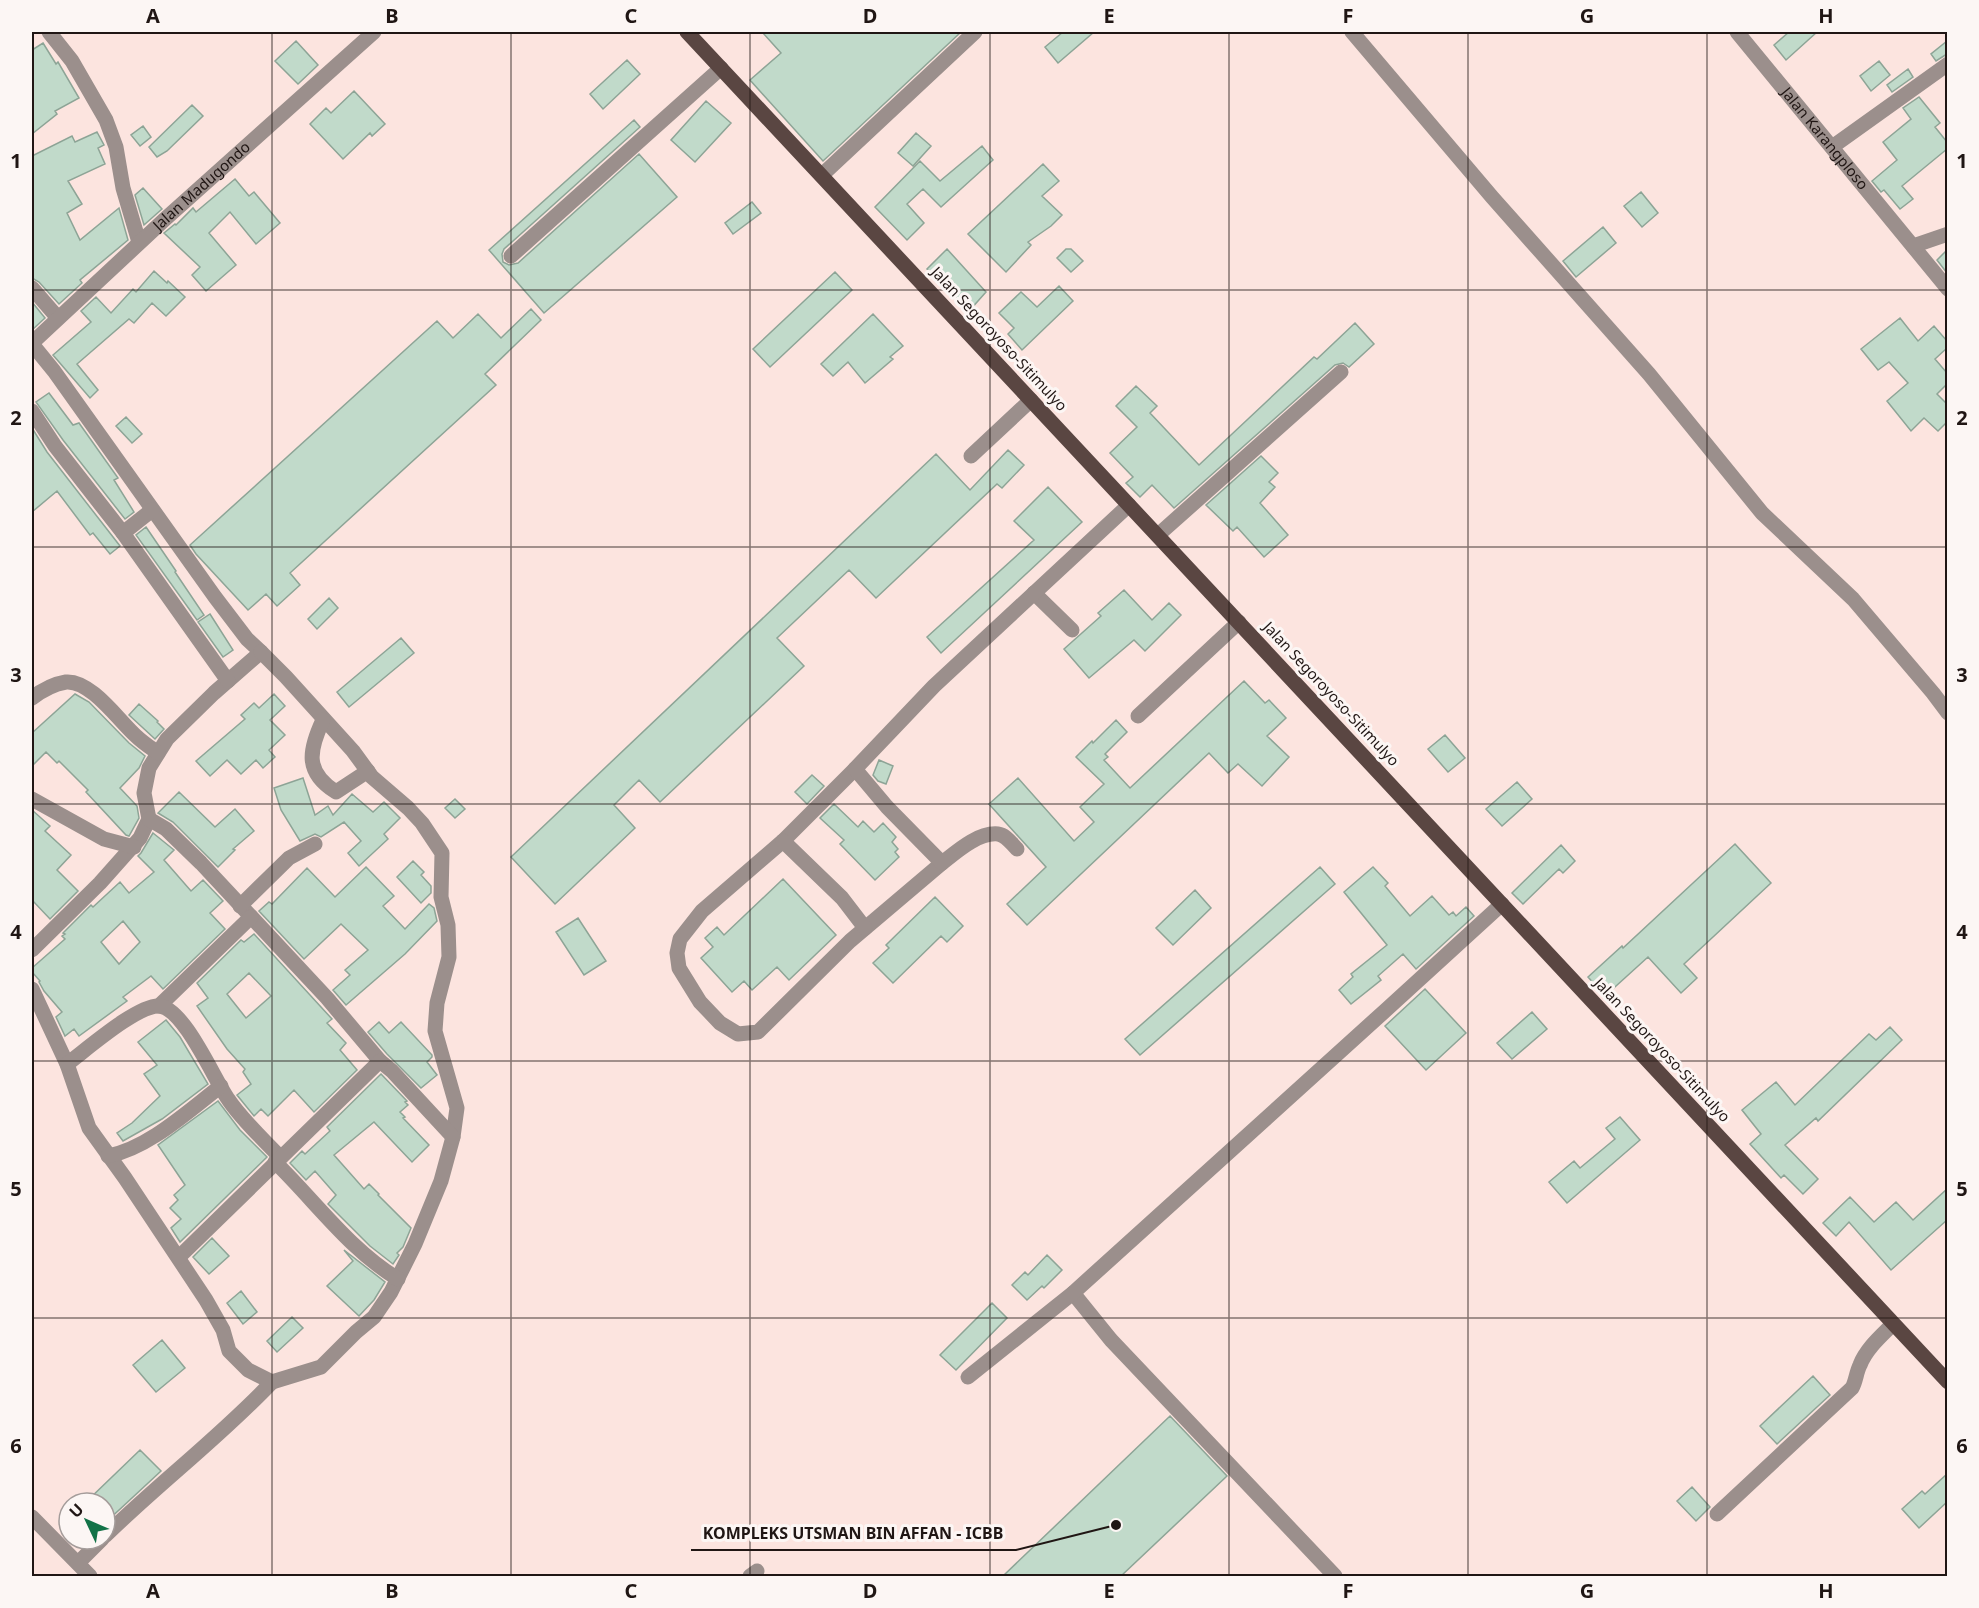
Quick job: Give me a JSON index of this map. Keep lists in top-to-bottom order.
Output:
{
  "streets": {
    "main road": ["Jalan Segoroyoso-Sitimulyo"],
    "street": ["Jalan Karangploso", "Jalan Madugondo"]
  },
  "places": ["KOMPLEKS UTSMAN BIN AFFAN - ICBB"],
  "north": "top left",
  "grid": {
    "columns": [
      "A",
      "B",
      "C",
      "D",
      "E",
      "F",
      "G",
      "H"
    ],
    "rows": [
      "1",
      "2",
      "3",
      "4",
      "5",
      "6"
    ]
  }
}
